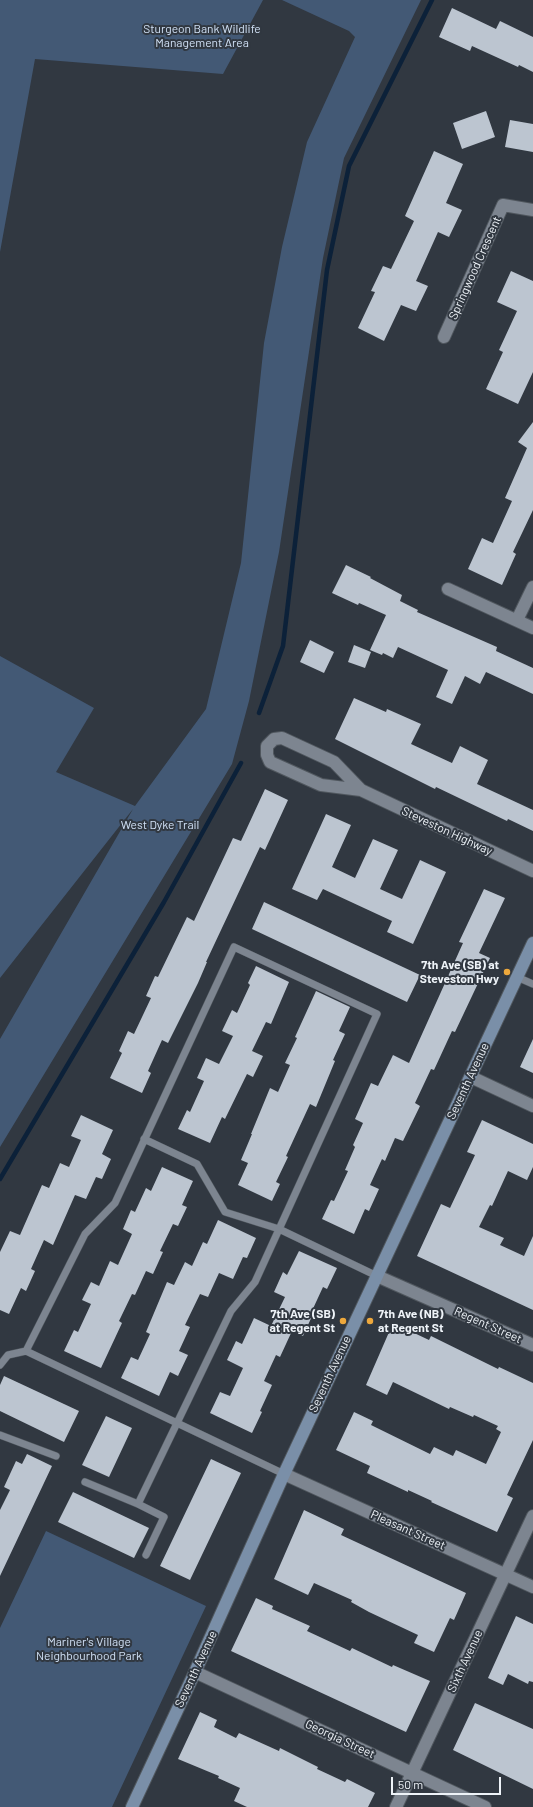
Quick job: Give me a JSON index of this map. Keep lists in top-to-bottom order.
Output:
{
  "streets": {
    "street": [
      "Springwood Crescent",
      "Steveston Highway",
      "Seventh Avenue",
      "Regent Street",
      "Pleasant Street",
      "Sixth Avenue",
      "Georgia Street"
    ]
  },
  "crossings": [
    ["Seventh Avenue", "Regent Street"],
    ["Seventh Avenue", "Pleasant Street"],
    ["Seventh Avenue", "Georgia Street"],
    ["Pleasant Street", "Sixth Avenue"],
    ["Sixth Avenue", "Georgia Street"]
  ],
  "parks": ["Sturgeon Bank Wildlife Management Area", "West Dyke Trail", "Mariner's Village Neighbourhood Park"],
  "places": ["7th Ave (SB) at Steveston Hwy", "7th Ave (SB) at Regent St", "7th Ave (NB) at Regent St"],
  "scale_bar": "50 m"
}
